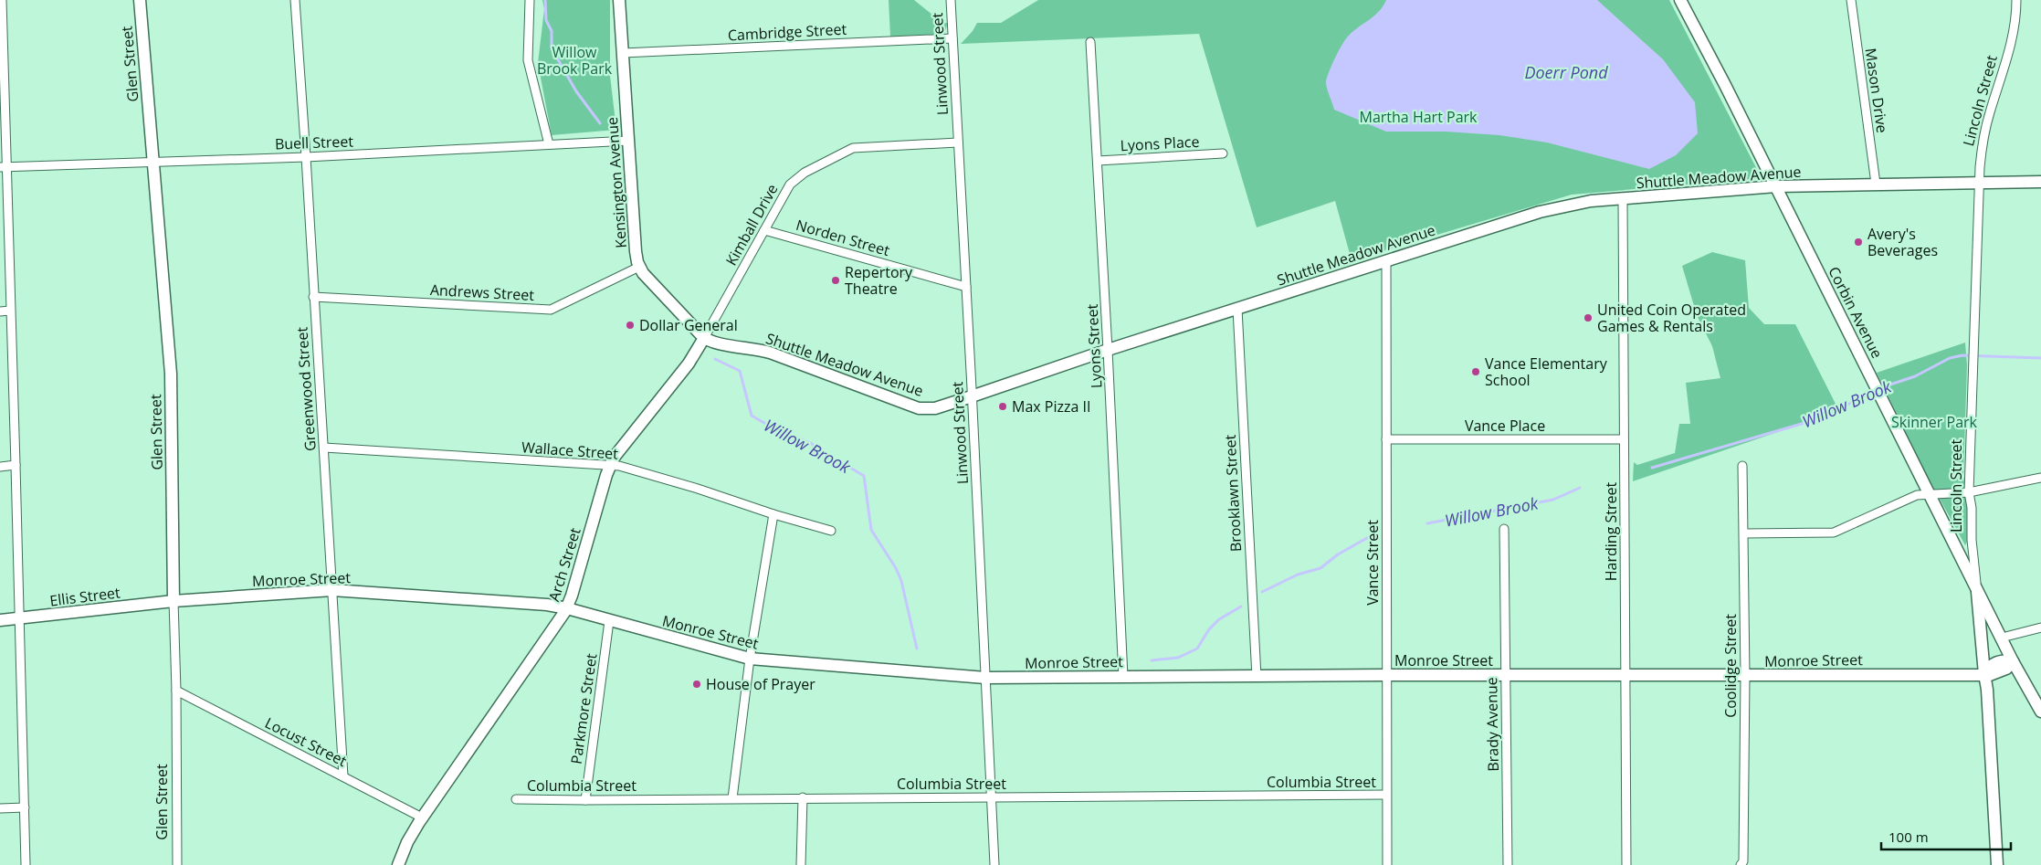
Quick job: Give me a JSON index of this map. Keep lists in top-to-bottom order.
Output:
{
  "streets": {
    "street": [
      "Cambridge Street",
      "Glen Street",
      "Linwood Street",
      "Mason Drive",
      "Lincoln Street",
      "Buell Street",
      "Lyons Place",
      "Shuttle Meadow Avenue",
      "Kensington Avenue",
      "Kimball Drive",
      "Norden Street",
      "Andrews Street",
      "Corbin Avenue",
      "Lyons Street",
      "Greenwood Street",
      "Vance Place",
      "Wallace Street",
      "Brooklawn Street",
      "Harding Street",
      "Vance Street",
      "Arch Street",
      "Monroe Street",
      "Ellis Street",
      "Coolidge Street",
      "Parkmore Street",
      "Brady Avenue",
      "Locust Street",
      "Columbia Street"
    ]
  },
  "crossings": [
    ["Cambridge Street", "Linwood Street"],
    ["Cambridge Street", "Kensington Avenue"],
    ["Glen Street", "Buell Street"],
    ["Glen Street", "Monroe Street"],
    ["Glen Street", "Ellis Street"],
    ["Glen Street", "Locust Street"],
    ["Linwood Street", "Shuttle Meadow Avenue"],
    ["Linwood Street", "Kimball Drive"],
    ["Linwood Street", "Norden Street"],
    ["Linwood Street", "Monroe Street"],
    ["Linwood Street", "Columbia Street"],
    ["Mason Drive", "Shuttle Meadow Avenue"],
    ["Lincoln Street", "Shuttle Meadow Avenue"],
    ["Lincoln Street", "Corbin Avenue"],
    ["Lincoln Street", "Monroe Street"],
    ["Buell Street", "Kensington Avenue"],
    ["Buell Street", "Greenwood Street"],
    ["Lyons Place", "Lyons Street"],
    ["Shuttle Meadow Avenue", "Kensington Avenue"],
    ["Shuttle Meadow Avenue", "Kimball Drive"],
    ["Shuttle Meadow Avenue", "Corbin Avenue"],
    ["Shuttle Meadow Avenue", "Lyons Street"],
    ["Shuttle Meadow Avenue", "Brooklawn Street"],
    ["Shuttle Meadow Avenue", "Harding Street"],
    ["Shuttle Meadow Avenue", "Vance Street"],
    ["Shuttle Meadow Avenue", "Arch Street"],
    ["Kensington Avenue", "Kimball Drive"],
    ["Kensington Avenue", "Andrews Street"],
    ["Kensington Avenue", "Arch Street"],
    ["Kimball Drive", "Norden Street"],
    ["Kimball Drive", "Arch Street"],
    ["Andrews Street", "Greenwood Street"],
    ["Lyons Street", "Monroe Street"],
    ["Greenwood Street", "Wallace Street"],
    ["Greenwood Street", "Monroe Street"],
    ["Greenwood Street", "Locust Street"],
    ["Vance Place", "Harding Street"],
    ["Vance Place", "Vance Street"],
    ["Wallace Street", "Arch Street"],
    ["Brooklawn Street", "Monroe Street"],
    ["Harding Street", "Monroe Street"],
    ["Vance Street", "Monroe Street"],
    ["Vance Street", "Columbia Street"],
    ["Arch Street", "Monroe Street"],
    ["Arch Street", "Locust Street"],
    ["Monroe Street", "Ellis Street"],
    ["Monroe Street", "Coolidge Street"],
    ["Monroe Street", "Parkmore Street"],
    ["Monroe Street", "Brady Avenue"],
    ["Parkmore Street", "Columbia Street"]
  ],
  "water": ["Doerr Pond", "Willow Brook"],
  "parks": ["Willow Brook Park", "Martha Hart Park", "Skinner Park"],
  "places": [
    "Avery's Beverages",
    "Repertory Theatre",
    "United Coin Operated Games & Rentals",
    "Dollar General",
    "Vance Elementary School",
    "Max Pizza II",
    "House of Prayer"
  ],
  "scale_bar": "100 m"
}
